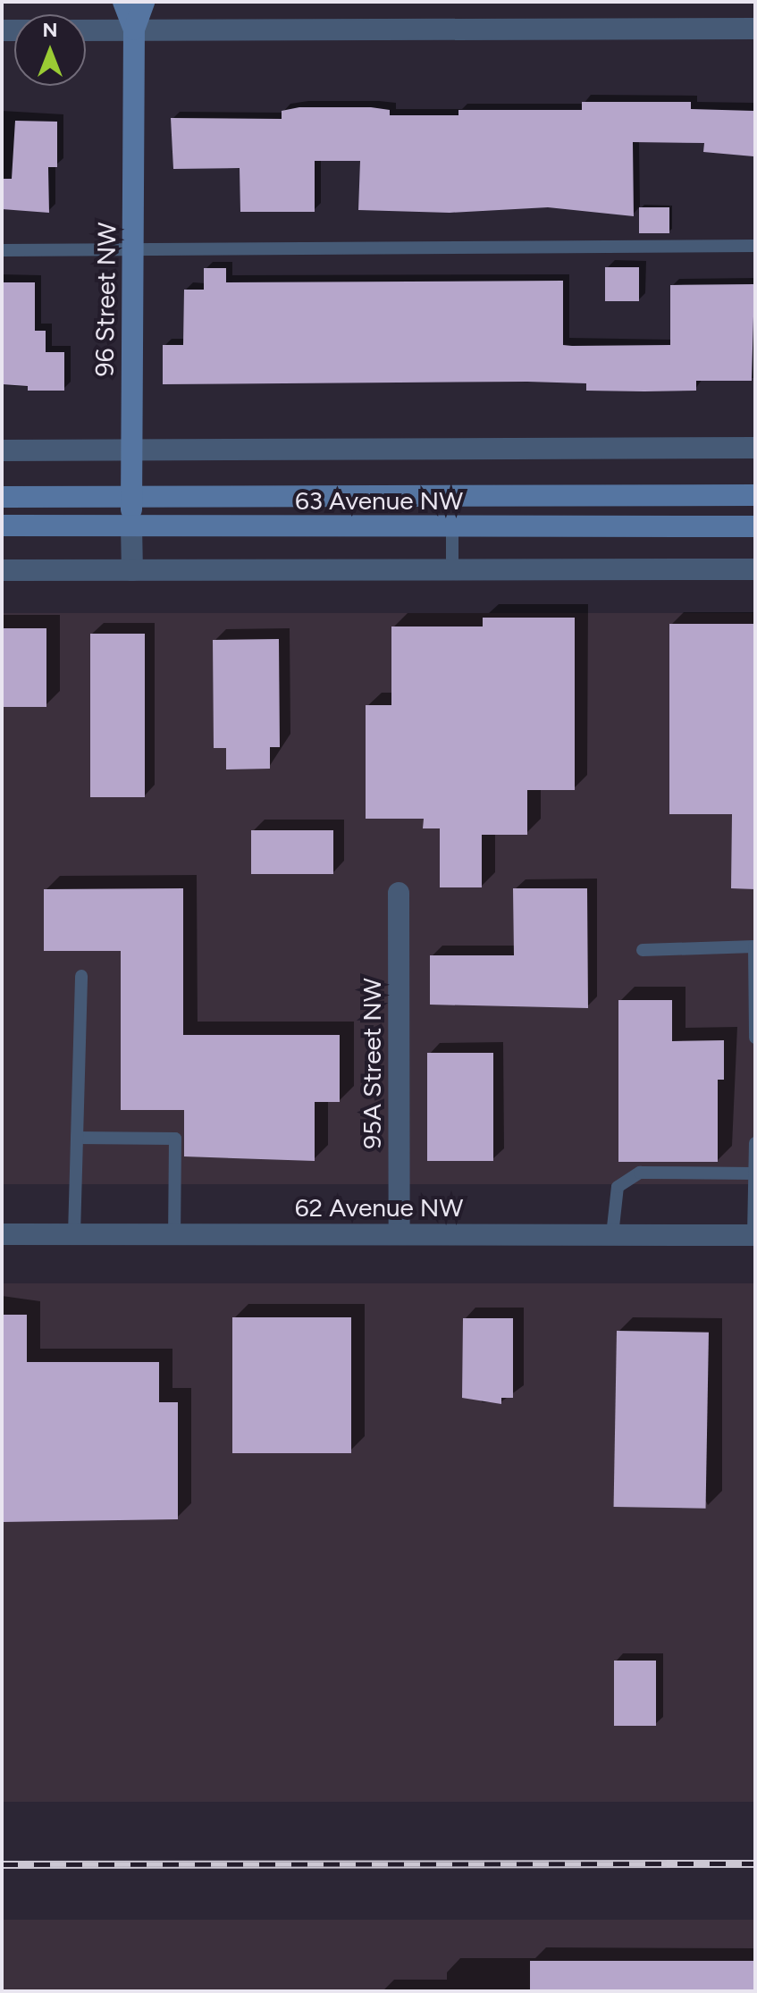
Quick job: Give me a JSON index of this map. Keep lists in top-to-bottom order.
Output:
{
  "streets": {
    "main road": ["96 Street NW", "63 Avenue NW"],
    "street": ["95A Street NW", "62 Avenue NW"]
  },
  "crossings": [
    ["96 Street NW", "63 Avenue NW"],
    ["95A Street NW", "62 Avenue NW"]
  ],
  "north": "top"
}
